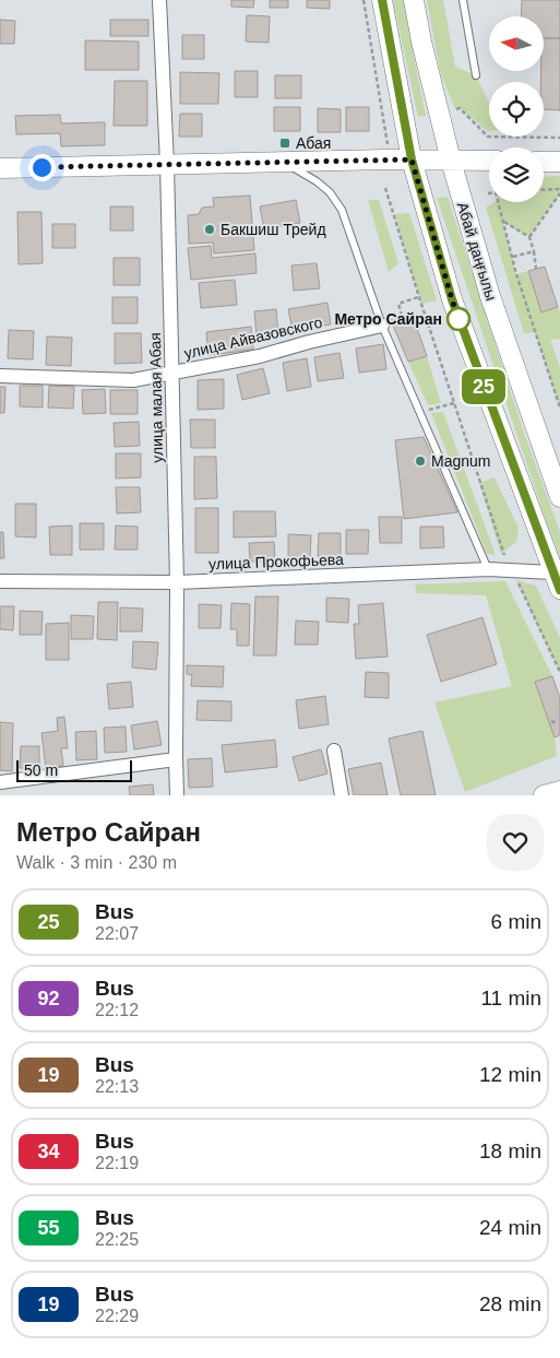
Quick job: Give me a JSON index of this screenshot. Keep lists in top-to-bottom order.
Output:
{
  "streets": {
    "main road": ["Абай даңғылы"],
    "street": ["улица Айвазовского", "улица малая Абая", "улица Прокофьева"]
  },
  "crossings": [
    ["улица Айвазовского", "улица малая Абая"],
    ["улица малая Абая", "улица Прокофьева"]
  ],
  "places": {
    "transit": ["Абая"],
    "other": ["Бакшиш Трейд", "Метро Сайран", "Magnum"]
  },
  "lines": ["bus line 25"],
  "scale_bar": "50 m",
  "north": "left",
  "page": {
    "on_map": "25",
    "scale": "50 m",
    "heading": ["Метро Сайран", "Walk · 3 min · 230 m"],
    "list": [
      {
        "mark": "25",
        "name": "Bus",
        "note": "22:07",
        "value": "6 min"
      },
      {
        "mark": "92",
        "name": "Bus",
        "note": "22:12",
        "value": "11 min"
      },
      {
        "mark": "19",
        "name": "Bus",
        "note": "22:13",
        "value": "12 min"
      },
      {
        "mark": "34",
        "name": "Bus",
        "note": "22:19",
        "value": "18 min"
      },
      {
        "mark": "55",
        "name": "Bus",
        "note": "22:25",
        "value": "24 min"
      },
      {
        "mark": "19",
        "name": "Bus",
        "note": "22:29",
        "value": "28 min"
      }
    ]
  }
}
